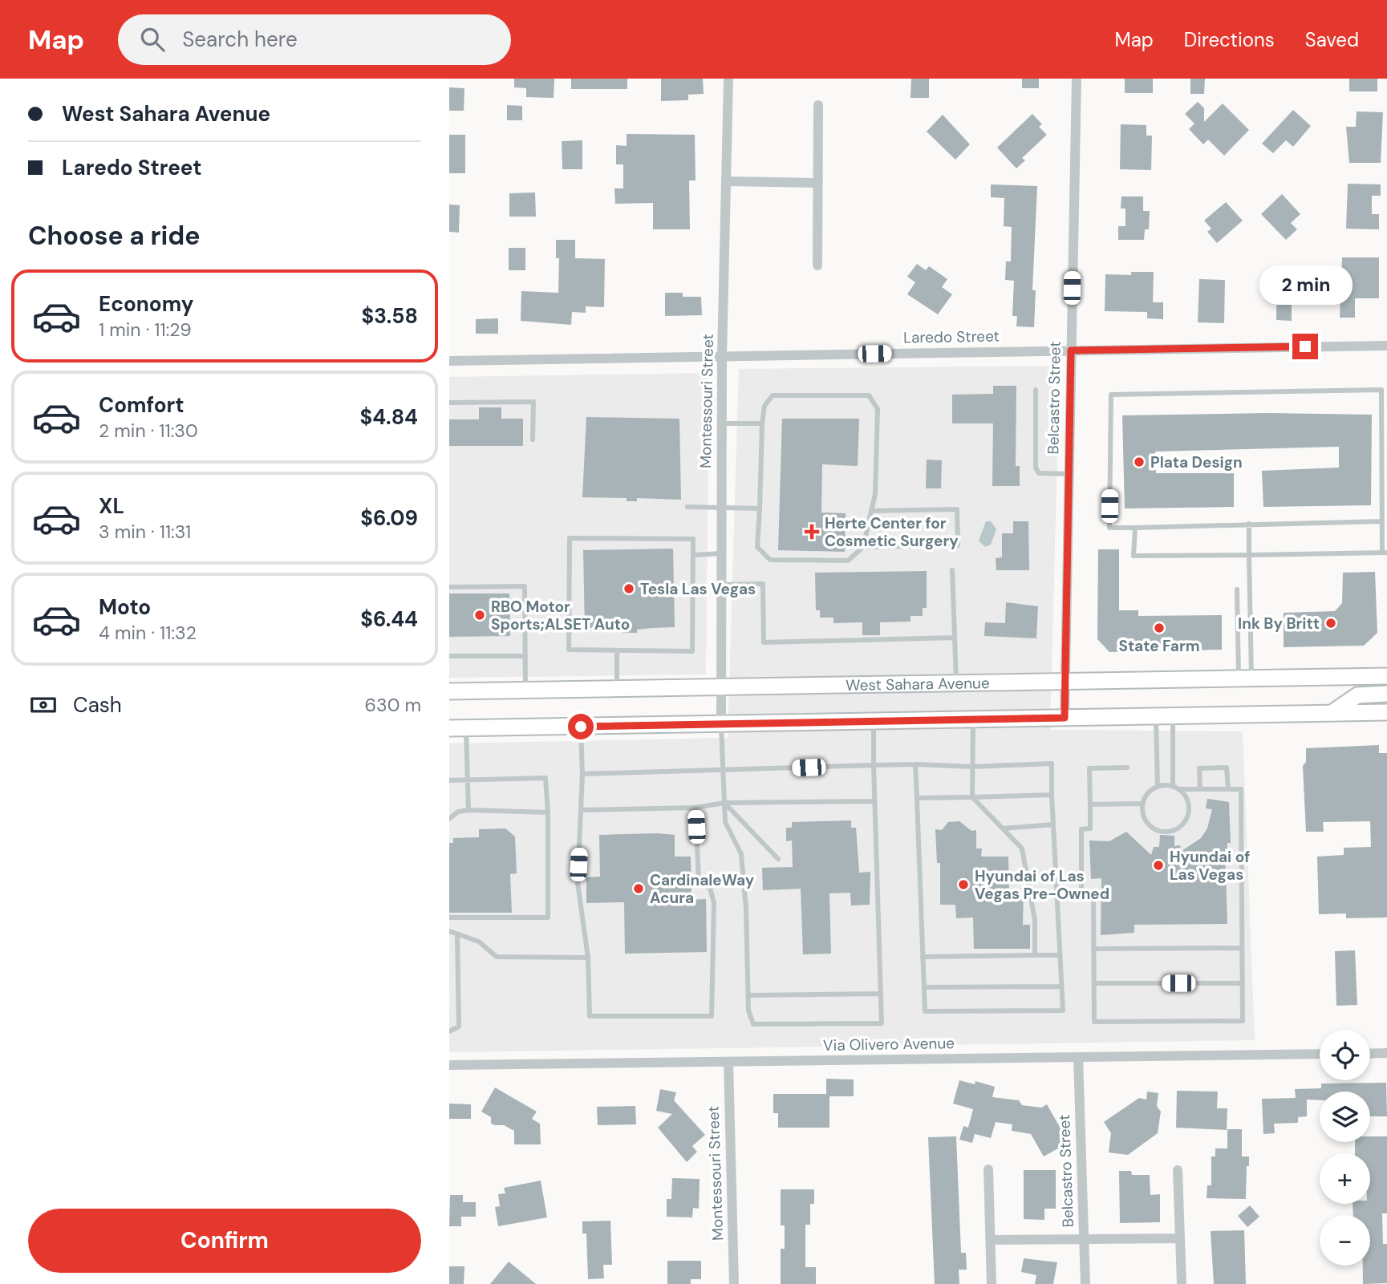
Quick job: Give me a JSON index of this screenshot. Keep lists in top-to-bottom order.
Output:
{
  "streets": {
    "main road": ["West Sahara Avenue"],
    "street": [
      "Laredo Street",
      "Belcastro Street",
      "Montessouri Street",
      "Via Olivero Avenue"
    ]
  },
  "crossings": [
    ["Laredo Street", "Belcastro Street"],
    ["Laredo Street", "Montessouri Street"],
    ["Belcastro Street", "West Sahara Avenue"],
    ["Belcastro Street", "Via Olivero Avenue"],
    ["Montessouri Street", "West Sahara Avenue"],
    ["Montessouri Street", "Via Olivero Avenue"]
  ],
  "places": {
    "other": [
      "Plata Design",
      "Tesla Las Vegas",
      "RBO Motor Sports;ALSET Auto",
      "Ink By Britt",
      "State Farm",
      "Hyundai of Las Vegas",
      "Hyundai of Las Vegas Pre-Owned",
      "CardinaleWay Acura"
    ],
    "health": ["Herte Center for Cosmetic Surgery"]
  },
  "page": {
    "header": "Map",
    "search": "Search here",
    "nav": ["Map", "Directions", "Saved"],
    "banner": ["West Sahara Avenue", "Laredo Street"],
    "heading": "Choose a ride",
    "bubble": "2 min",
    "list": [
      {
        "name": "Economy",
        "note": "1 min · 11:29",
        "value": "$3.58"
      },
      {
        "name": "Comfort",
        "note": "2 min · 11:30",
        "value": "$4.84"
      },
      {
        "name": "XL",
        "note": "3 min · 11:31",
        "value": "$6.09"
      },
      {
        "name": "Moto",
        "note": "4 min · 11:32",
        "value": "$6.44"
      }
    ],
    "pay": ["Cash", "630 m"],
    "map_buttons": ["+", "−"],
    "buttons": "Confirm"
  }
}
